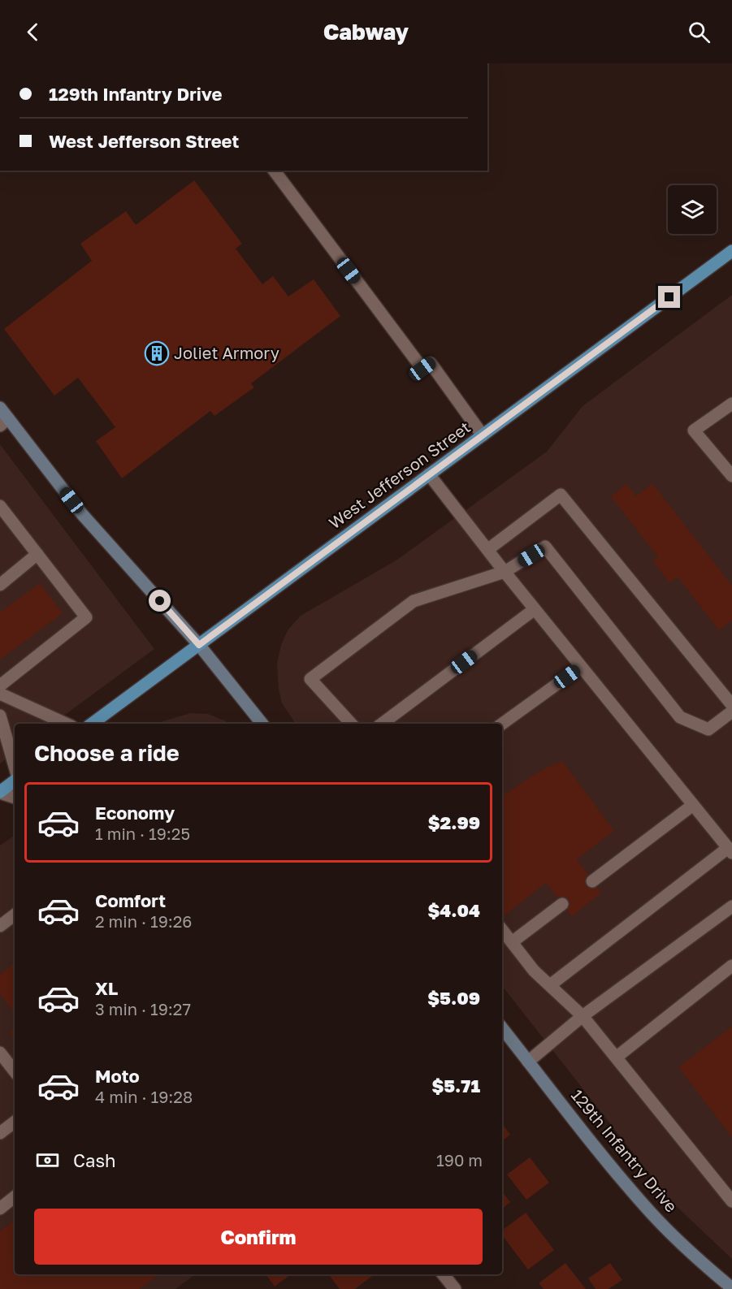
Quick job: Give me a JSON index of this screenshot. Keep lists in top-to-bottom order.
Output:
{
  "streets": {
    "main road": ["West Jefferson Street"],
    "street": ["129th Infantry Drive"]
  },
  "places": {
    "building": ["Joliet Armory"]
  },
  "page": {
    "header": "Cabway",
    "banner": ["129th Infantry Drive", "West Jefferson Street"],
    "heading": "Choose a ride",
    "list": [
      {
        "name": "Economy",
        "note": "1 min · 19:25",
        "value": "$2.99"
      },
      {
        "name": "Comfort",
        "note": "2 min · 19:26",
        "value": "$4.04"
      },
      {
        "name": "XL",
        "note": "3 min · 19:27",
        "value": "$5.09"
      },
      {
        "name": "Moto",
        "note": "4 min · 19:28",
        "value": "$5.71"
      }
    ],
    "pay": ["Cash", "190 m"],
    "buttons": "Confirm"
  }
}
